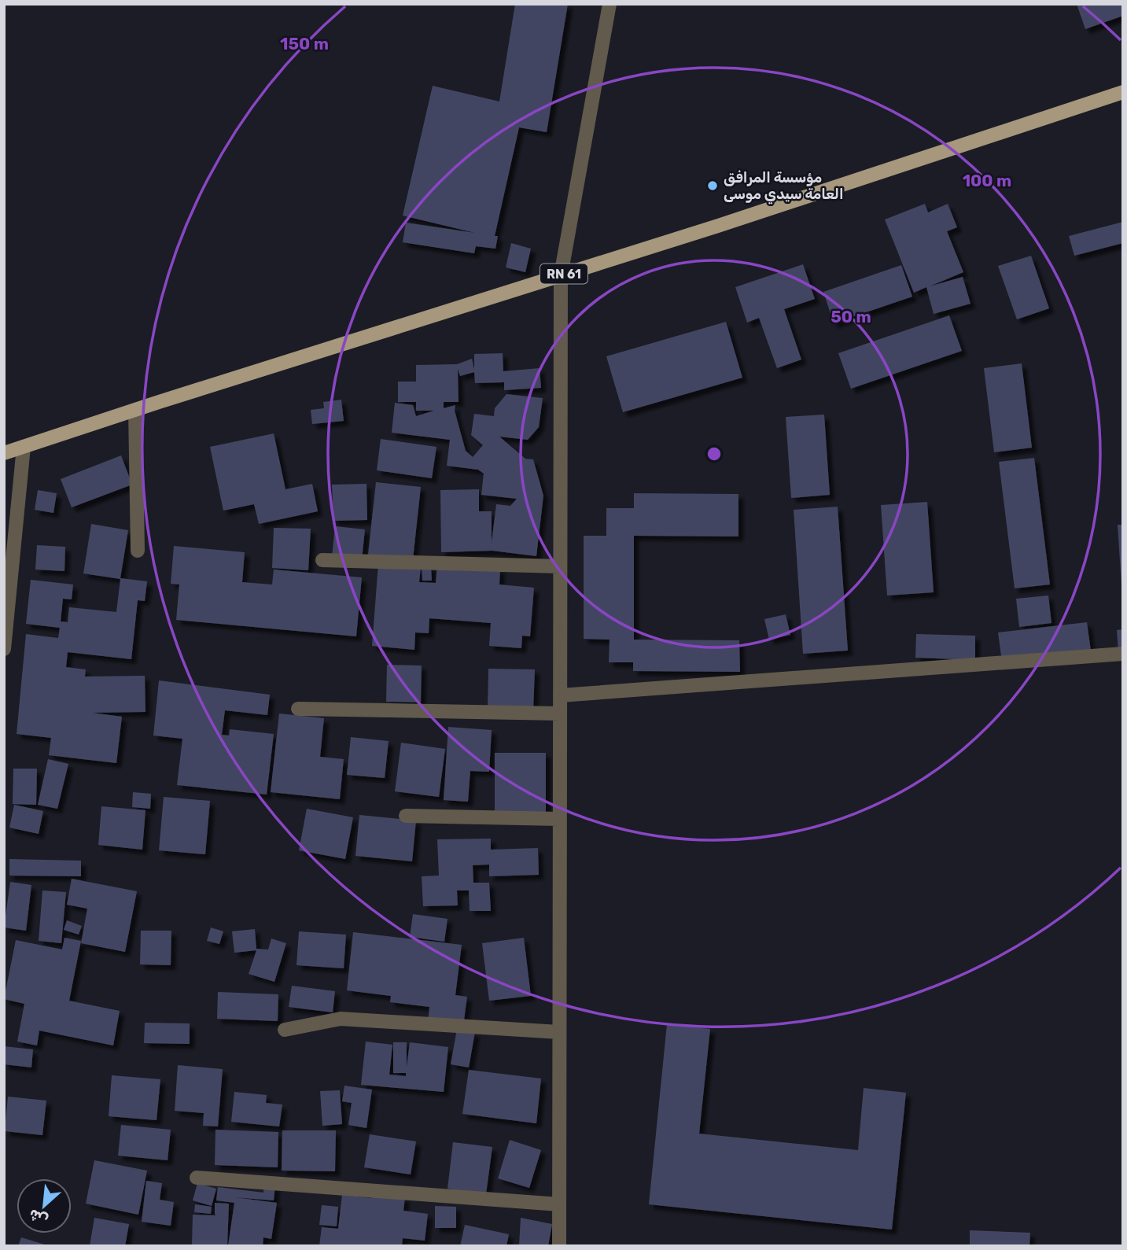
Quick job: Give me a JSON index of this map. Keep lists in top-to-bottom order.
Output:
{
  "streets": {
    "main road": ["RN 61"]
  },
  "places": ["مؤسسة المرافق العامة سيدي موسى"],
  "north": "bottom left",
  "rings": ["150 m", "100 m", "50 m"]
}
